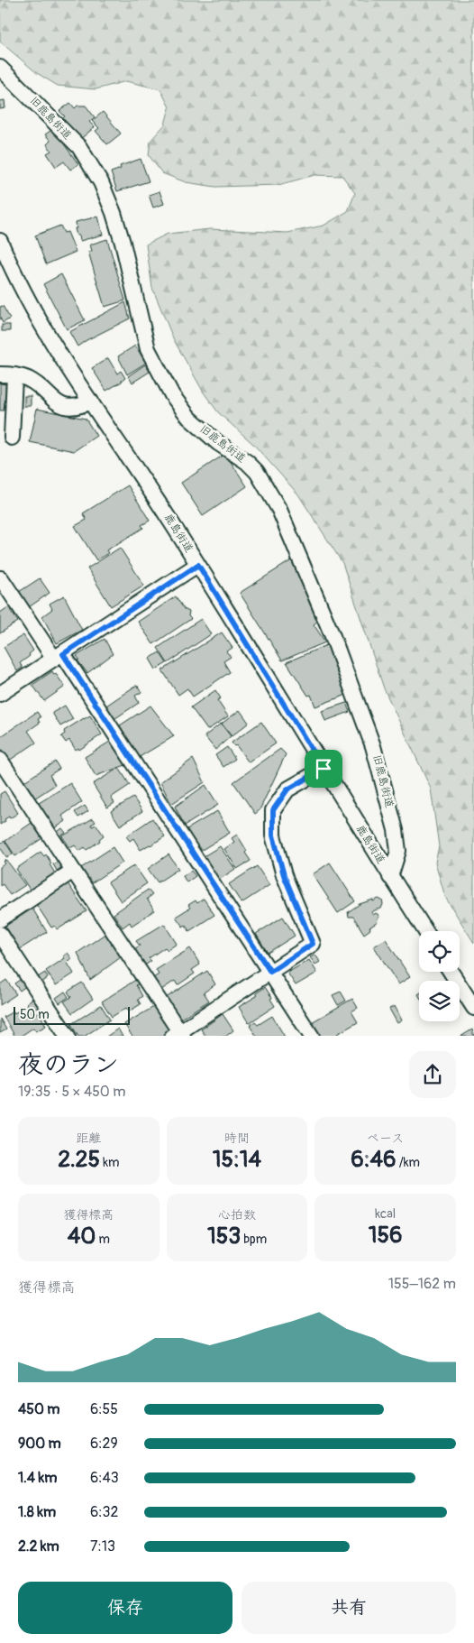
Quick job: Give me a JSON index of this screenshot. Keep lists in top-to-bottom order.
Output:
{
  "streets": {
    "street": ["旧鹿島街道", "鹿島街道"]
  },
  "crossings": [
    ["旧鹿島街道", "鹿島街道"]
  ],
  "scale_bar": "50 m",
  "page": {
    "scale": "50 m",
    "heading": ["夜のラン", "19:35 · 5 × 450 m"],
    "stats": [
      ["距離", "2.25 km"],
      ["時間", "15:14"],
      ["ペース", "6:46 /km"],
      ["獲得標高", "40 m"],
      ["心拍数", "153 bpm"],
      ["kcal", "156"]
    ],
    "chart": ["獲得標高", "155–162 m"],
    "list": [
      {
        "name": "450 m",
        "note": "6:55"
      },
      {
        "name": "900 m",
        "note": "6:29"
      },
      {
        "name": "1.4 km",
        "note": "6:43"
      },
      {
        "name": "1.8 km",
        "note": "6:32"
      },
      {
        "name": "2.2 km",
        "note": "7:13"
      }
    ],
    "buttons": ["保存", "共有"]
  }
}
